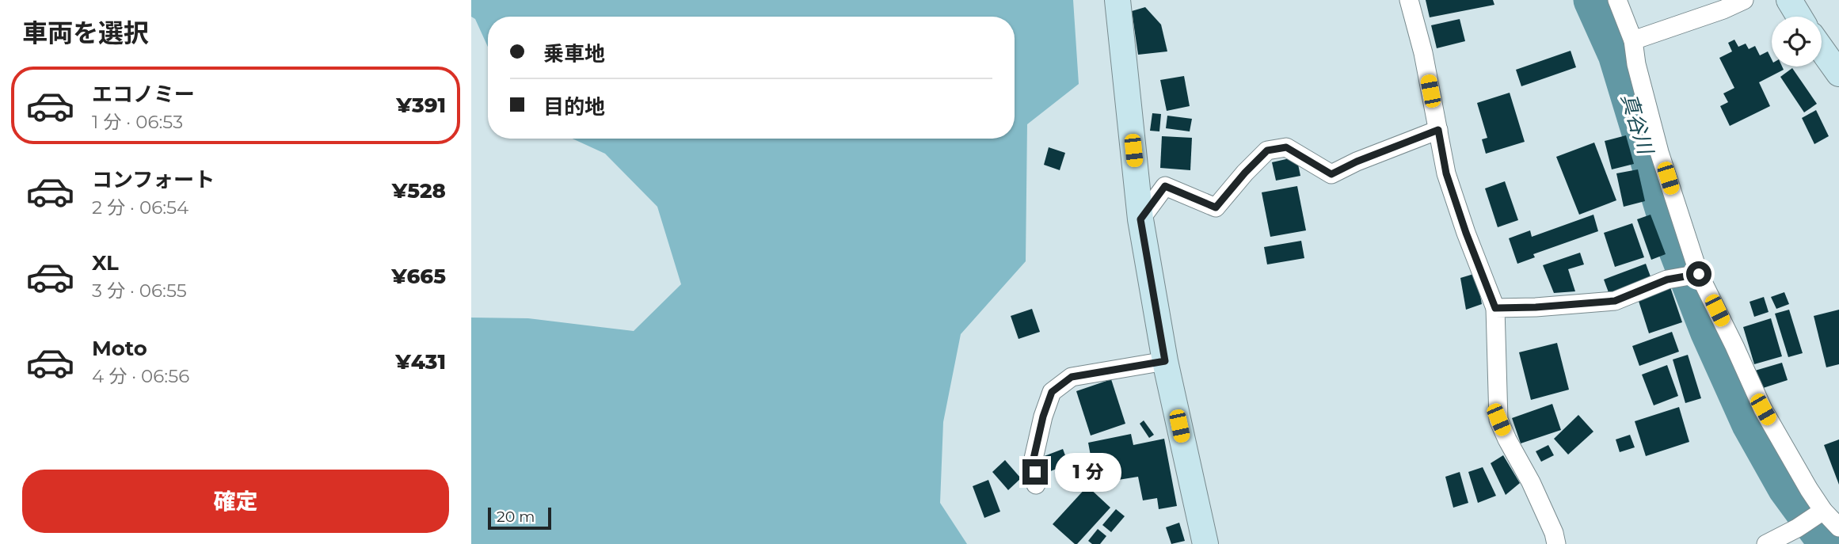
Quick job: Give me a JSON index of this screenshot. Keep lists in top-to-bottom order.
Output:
{
  "water": ["真谷川"],
  "scale_bar": "20 m",
  "page": {
    "heading": "車両を選択",
    "banner": ["乗車地", "目的地"],
    "list": [
      {
        "name": "エコノミー",
        "note": "1 分 · 06:53",
        "value": "¥391"
      },
      {
        "name": "コンフォート",
        "note": "2 分 · 06:54",
        "value": "¥528"
      },
      {
        "name": "XL",
        "note": "3 分 · 06:55",
        "value": "¥665"
      },
      {
        "name": "Moto",
        "note": "4 分 · 06:56",
        "value": "¥431"
      }
    ],
    "bubble": "1 分",
    "buttons": "確定",
    "scale": "20 m"
  }
}
